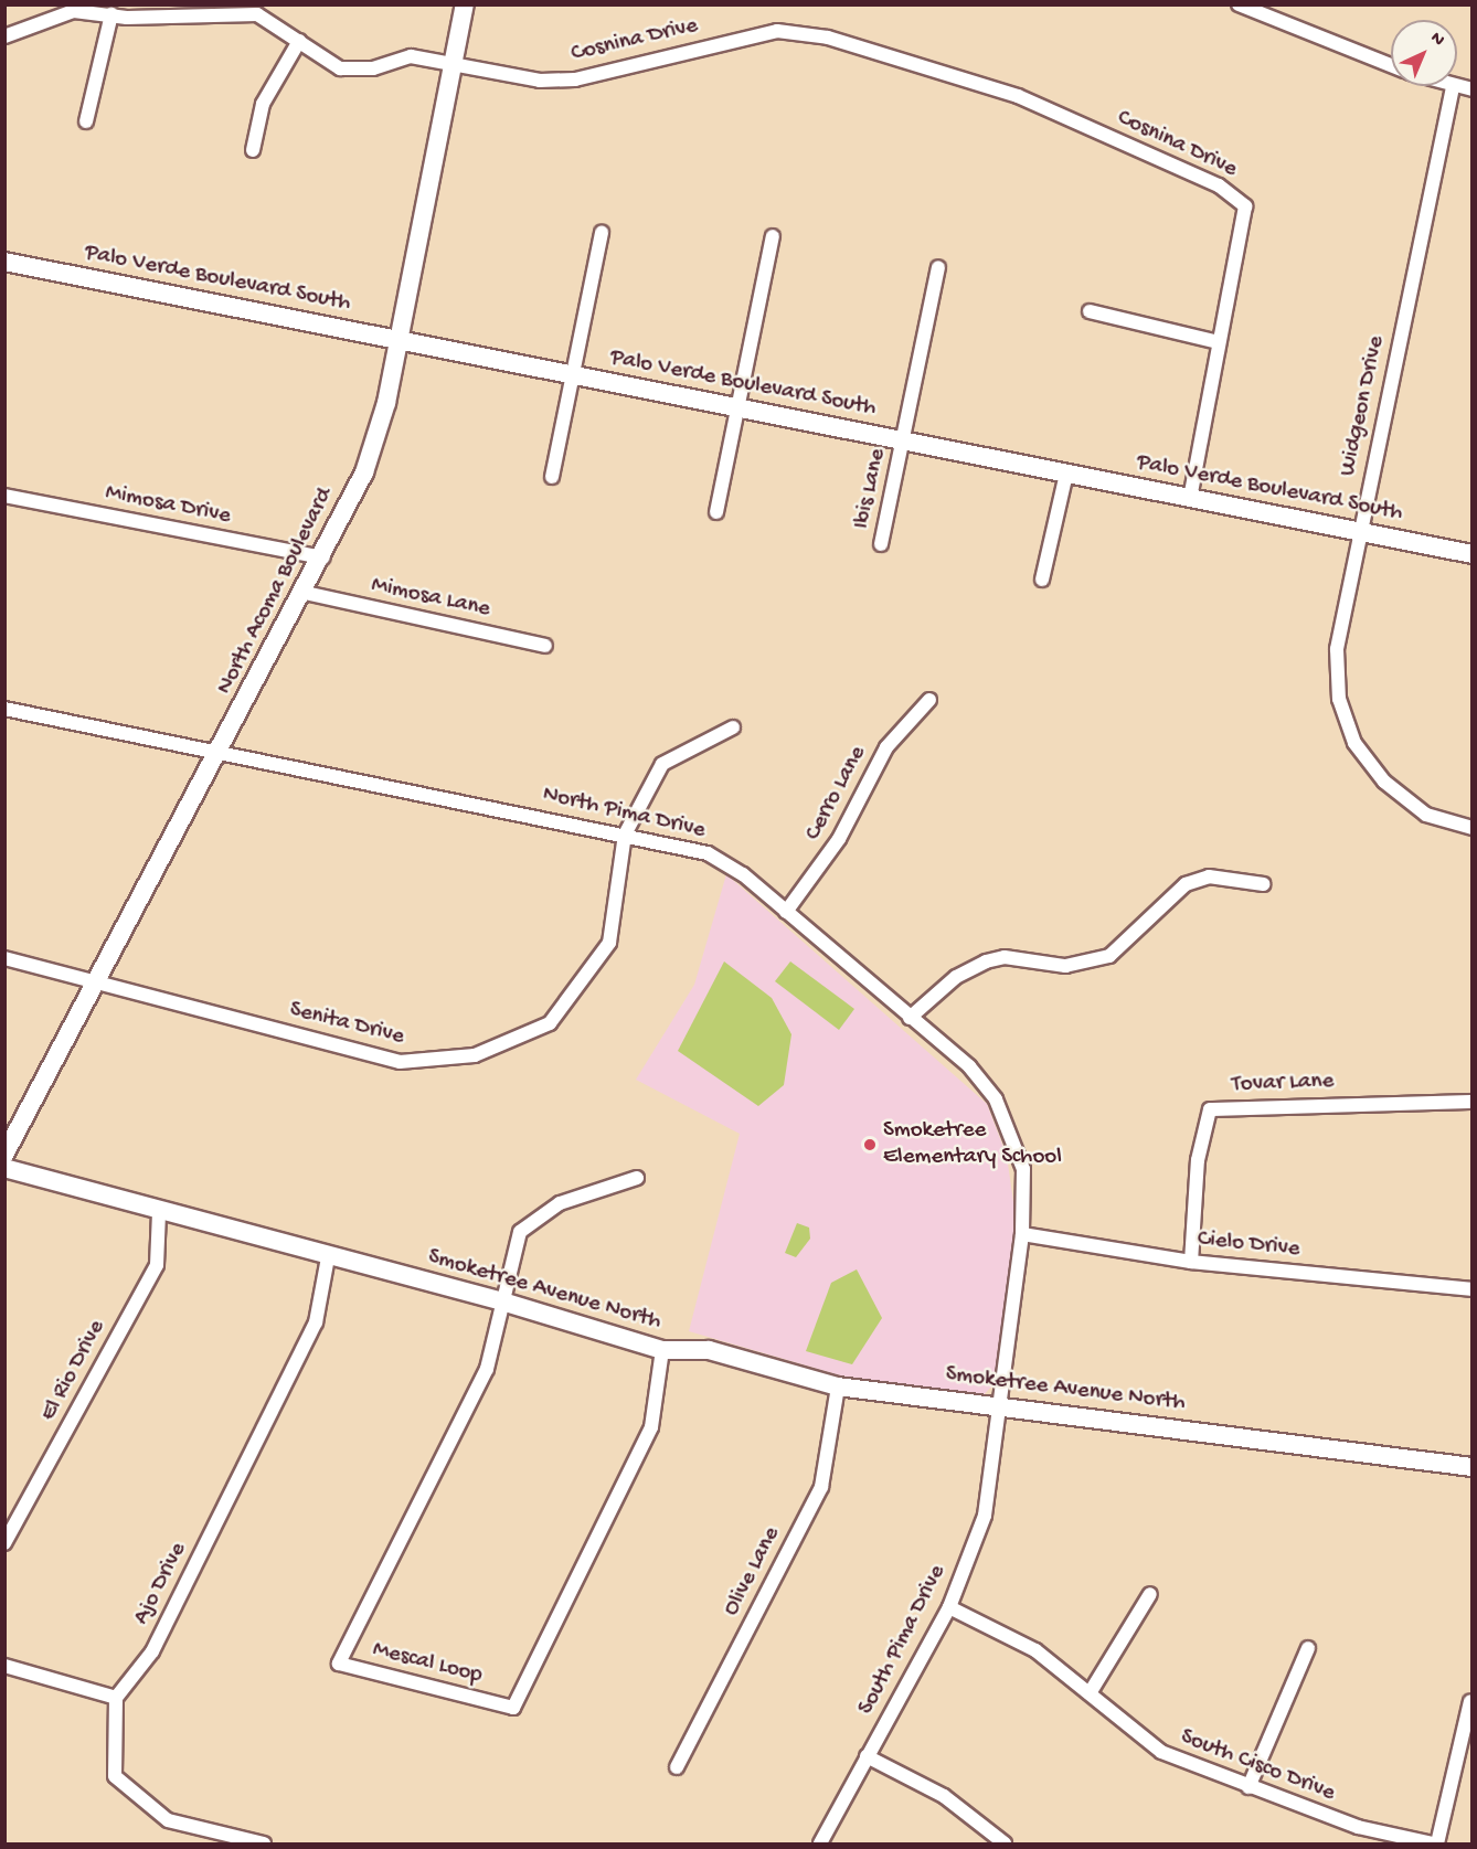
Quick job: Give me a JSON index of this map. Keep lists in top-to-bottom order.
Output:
{
  "streets": {
    "main road": ["Palo Verde Boulevard South", "North Acoma Boulevard", "Smoketree Avenue North"],
    "street": [
      "Cosnina Drive",
      "Widgeon Drive",
      "Ibis Lane",
      "Mimosa Drive",
      "Mimosa Lane",
      "Cerro Lane",
      "North Pima Drive",
      "Senita Drive",
      "Tovar Lane",
      "Cielo Drive",
      "El Rio Drive",
      "Olive Lane",
      "Ajo Drive",
      "South Pima Drive",
      "Mescal Loop",
      "South Cisco Drive"
    ]
  },
  "crossings": [
    ["Cosnina Drive", "Palo Verde Boulevard South"],
    ["Cosnina Drive", "North Acoma Boulevard"],
    ["Palo Verde Boulevard South", "Widgeon Drive"],
    ["Palo Verde Boulevard South", "Ibis Lane"],
    ["Palo Verde Boulevard South", "North Acoma Boulevard"],
    ["Mimosa Drive", "North Acoma Boulevard"],
    ["North Acoma Boulevard", "Mimosa Lane"],
    ["North Acoma Boulevard", "North Pima Drive"],
    ["North Acoma Boulevard", "Senita Drive"],
    ["Cerro Lane", "North Pima Drive"],
    ["North Pima Drive", "Senita Drive"],
    ["North Pima Drive", "Cielo Drive"],
    ["North Pima Drive", "Smoketree Avenue North"],
    ["North Pima Drive", "South Pima Drive"],
    ["Tovar Lane", "Cielo Drive"],
    ["Smoketree Avenue North", "El Rio Drive"],
    ["Smoketree Avenue North", "Olive Lane"],
    ["Smoketree Avenue North", "Ajo Drive"],
    ["Smoketree Avenue North", "South Pima Drive"],
    ["Smoketree Avenue North", "Mescal Loop"],
    ["South Pima Drive", "South Cisco Drive"]
  ],
  "places": ["Smoketree Elementary School"],
  "north": "top right"
}
